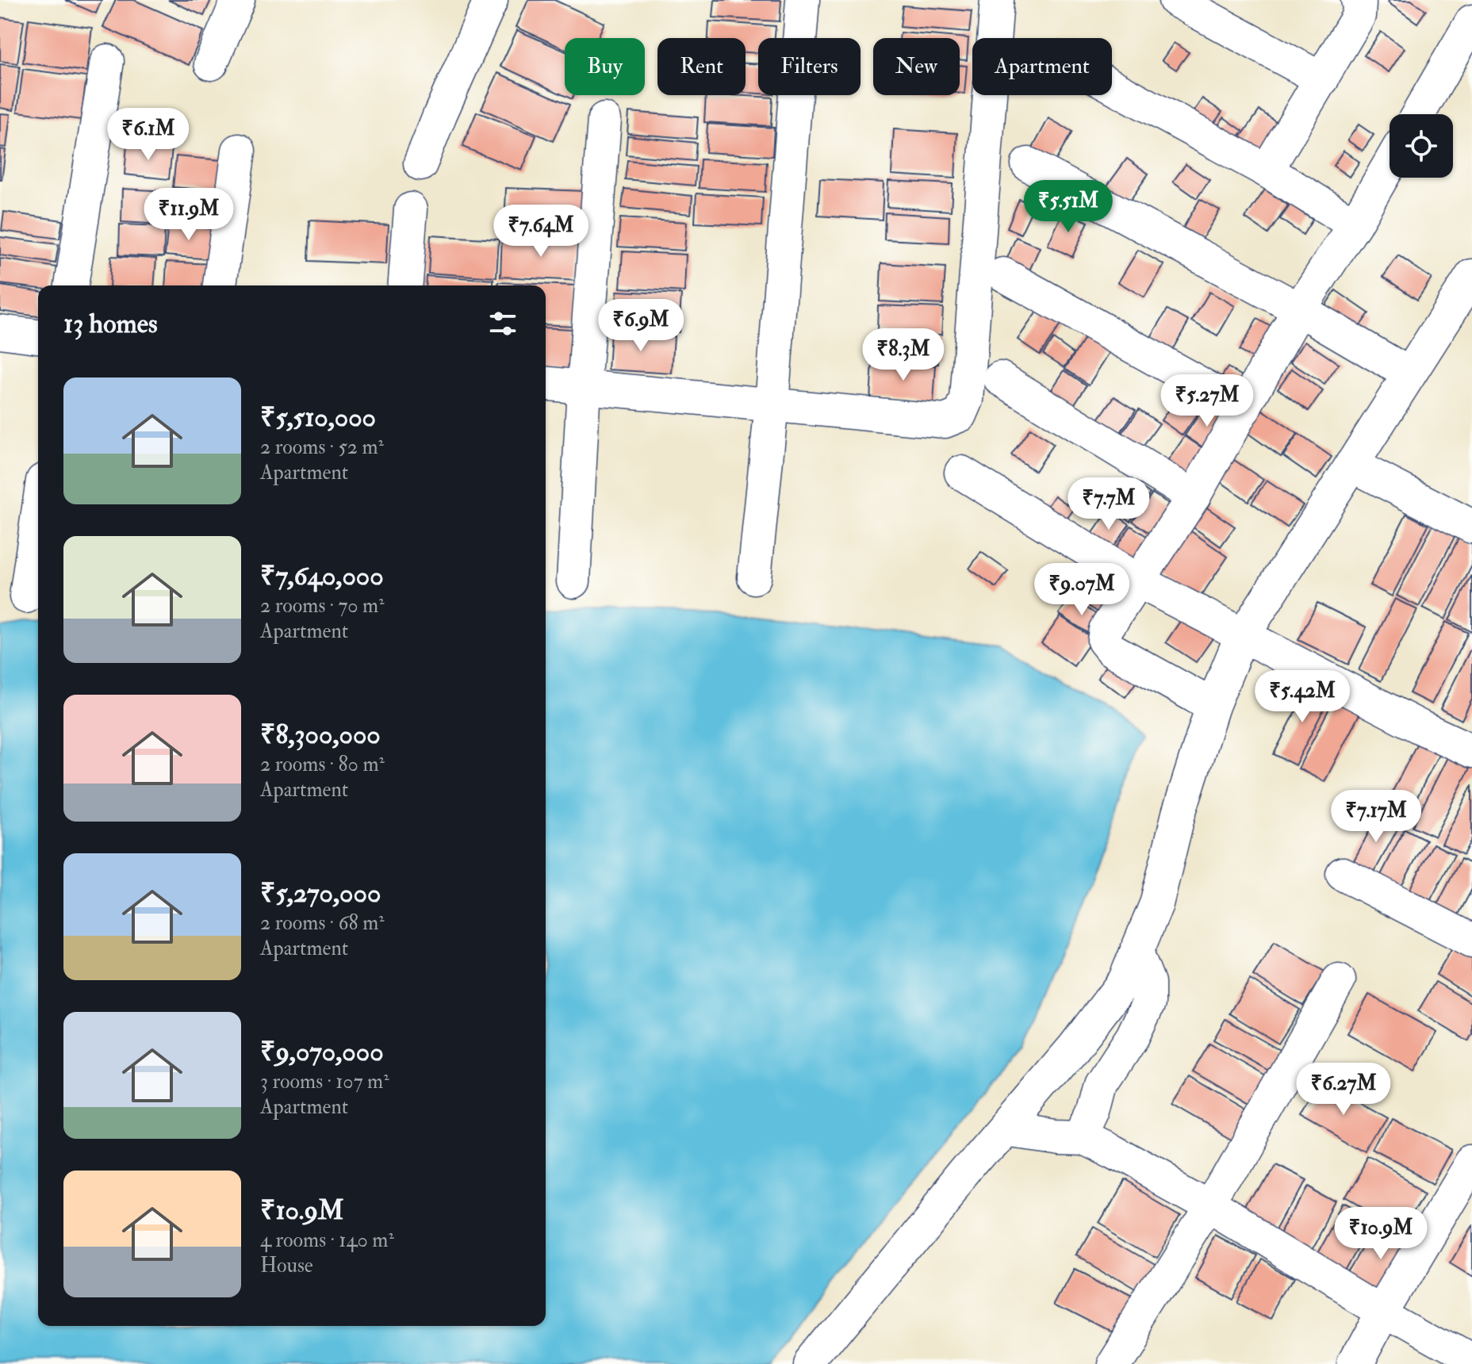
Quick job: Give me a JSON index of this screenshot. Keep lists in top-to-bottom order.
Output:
{
  "page": {
    "chip": [
      "Buy",
      "Rent",
      "Filters",
      "New",
      "Apartment"
    ],
    "price": [
      "₹6.1M",
      "₹5.51M",
      "₹11.9M",
      "₹7.64M",
      "₹6.9M",
      "₹8.3M",
      "₹5.27M",
      "₹7.7M",
      "₹9.07M",
      "₹5.42M",
      "₹7.17M",
      "₹6.27M",
      "₹10.9M"
    ],
    "heading": "13 homes",
    "list": [
      {
        "name": "₹5,510,000",
        "note": "2 rooms · 52 m² · Apartment"
      },
      {
        "name": "₹7,640,000",
        "note": "2 rooms · 70 m² · Apartment"
      },
      {
        "name": "₹8,300,000",
        "note": "2 rooms · 80 m² · Apartment"
      },
      {
        "name": "₹5,270,000",
        "note": "2 rooms · 68 m² · Apartment"
      },
      {
        "name": "₹9,070,000",
        "note": "3 rooms · 107 m² · Apartment"
      },
      {
        "name": "₹10.9M",
        "note": "4 rooms · 140 m² · House"
      }
    ]
  }
}
